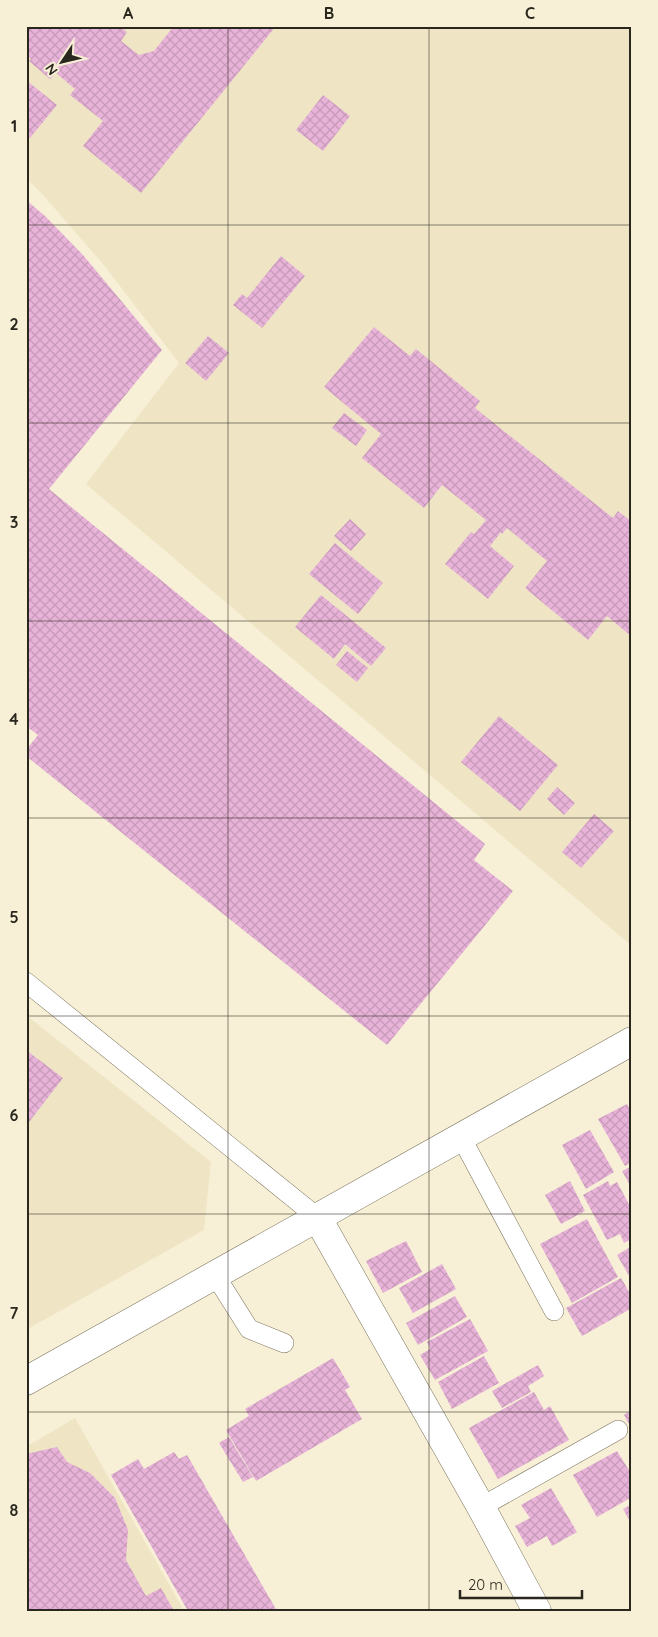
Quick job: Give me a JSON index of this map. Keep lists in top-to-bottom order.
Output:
{
  "scale_bar": "20 m",
  "north": "bottom left",
  "grid": {
    "columns": ["A", "B", "C"],
    "rows": [
      "1",
      "2",
      "3",
      "4",
      "5",
      "6",
      "7",
      "8"
    ]
  }
}
